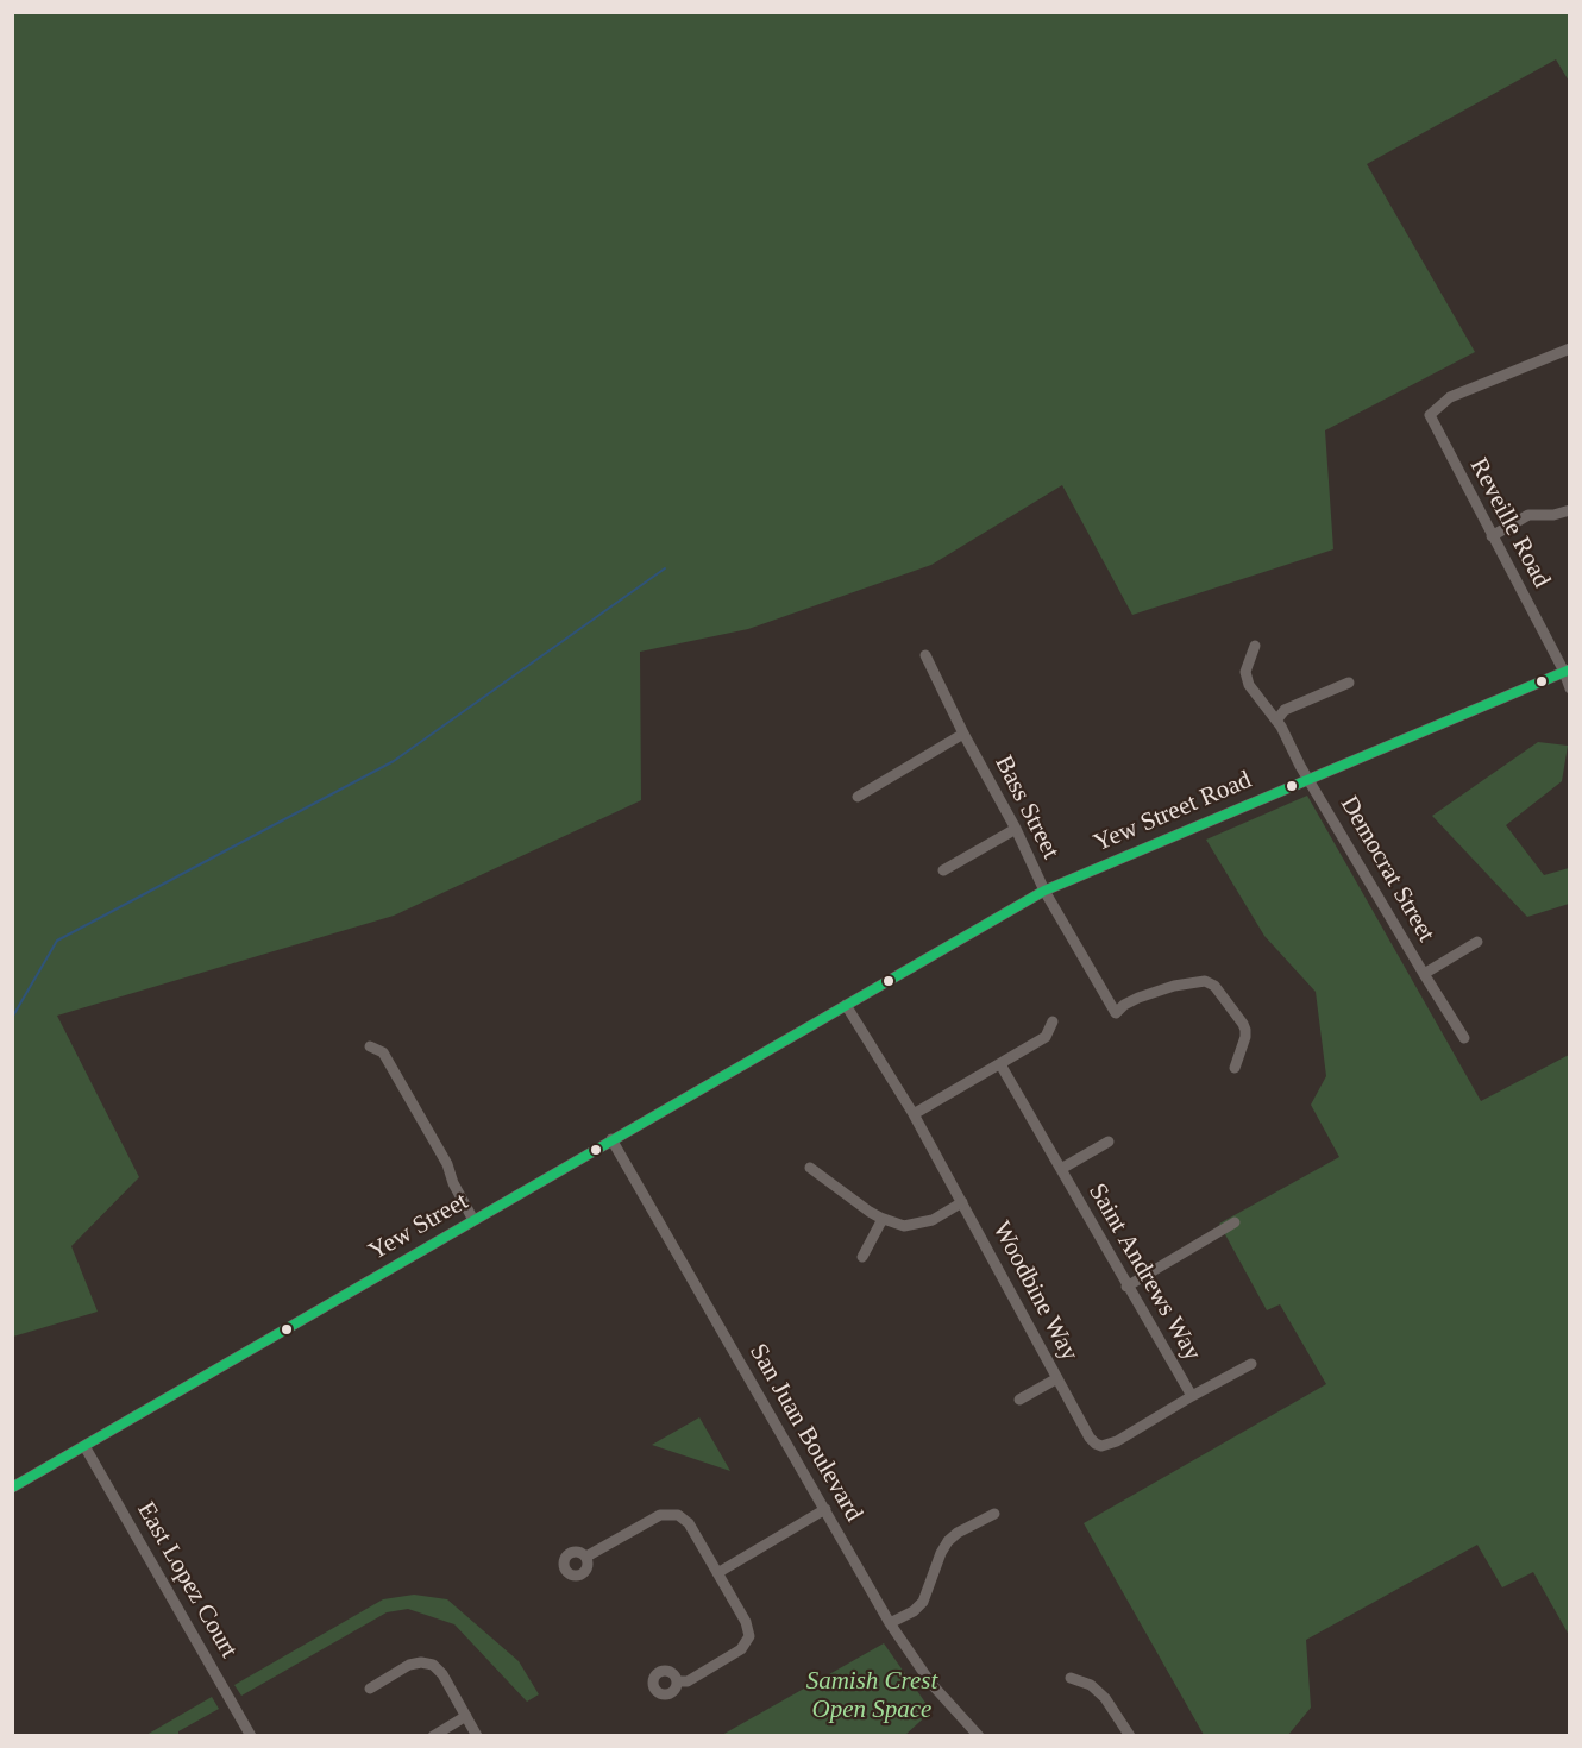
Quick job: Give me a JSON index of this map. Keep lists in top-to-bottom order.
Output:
{
  "streets": {
    "street": [
      "Reveille Road",
      "Bass Street",
      "Yew Street Road",
      "Democrat Street",
      "Yew Street",
      "Saint Andrews Way",
      "Woodbine Way",
      "San Juan Boulevard",
      "East Lopez Court"
    ]
  },
  "crossings": [
    ["Reveille Road", "Yew Street Road"],
    ["Bass Street", "Yew Street Road"],
    ["Yew Street Road", "Democrat Street"],
    ["Yew Street Road", "Yew Street"],
    ["Yew Street Road", "Woodbine Way"],
    ["Yew Street", "Woodbine Way"],
    ["Yew Street", "San Juan Boulevard"],
    ["Yew Street", "East Lopez Court"],
    ["Saint Andrews Way", "Woodbine Way"]
  ],
  "parks": ["Samish Crest Open Space"]
}
